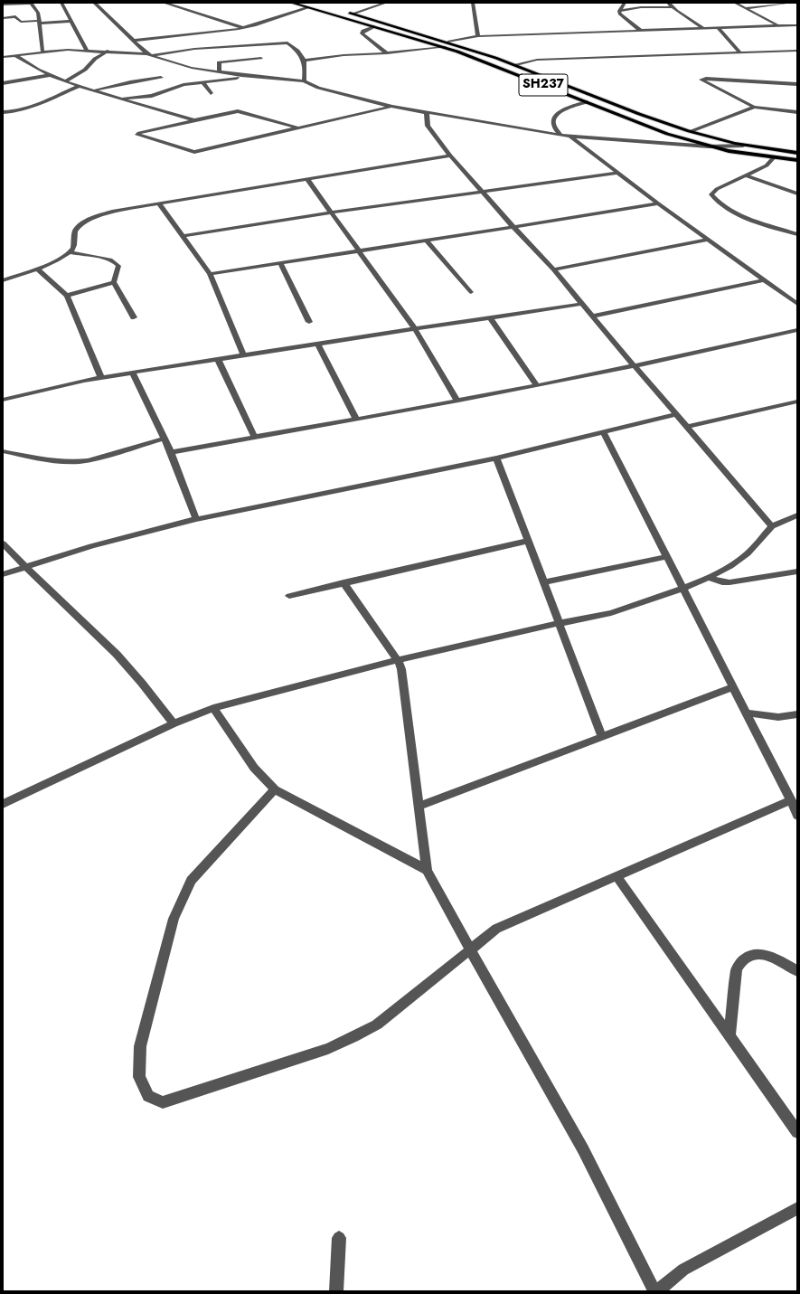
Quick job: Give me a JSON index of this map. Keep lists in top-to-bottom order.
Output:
{
  "streets": {
    "main road": ["SH237"]
  }
}
